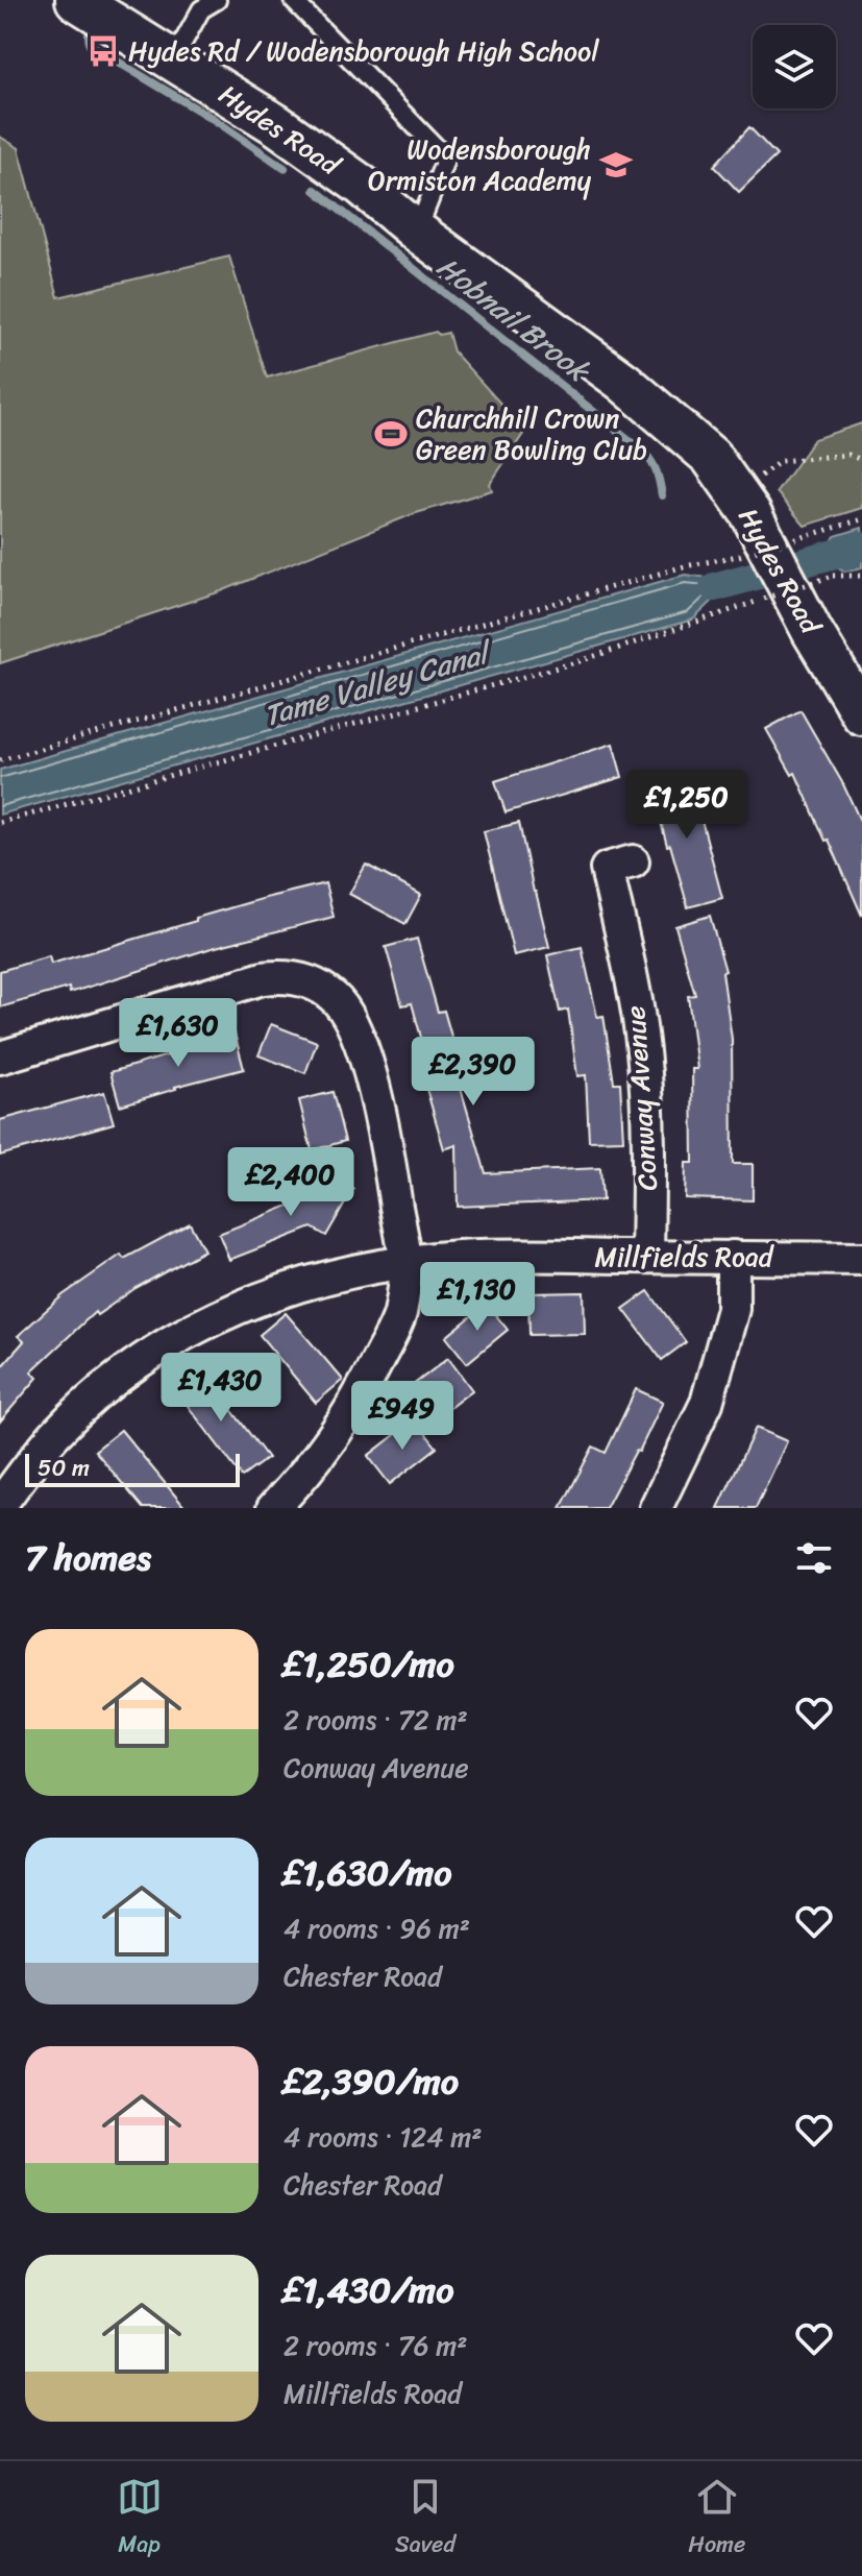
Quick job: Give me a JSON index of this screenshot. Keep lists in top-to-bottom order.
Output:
{
  "streets": {
    "street": ["Hydes Road", "Conway Avenue", "Millfields Road"]
  },
  "crossings": [
    ["Conway Avenue", "Millfields Road"]
  ],
  "water": ["Hobnail Brook", "Tame Valley Canal"],
  "places": {
    "bus stop": ["Hydes Rd / Wodensborough High School"],
    "school or university": ["Wodensborough Ormiston Academy"],
    "sports": ["Churchhill Crown Green Bowling Club"]
  },
  "scale_bar": "50 m",
  "page": {
    "price": [
      "£1,250",
      "£1,630",
      "£2,390",
      "£2,400",
      "£1,130",
      "£1,430",
      "£949"
    ],
    "scale": "50 m",
    "heading": "7 homes",
    "list": [
      {
        "name": "£1,250/mo",
        "note": "2 rooms · 72 m² · Conway Avenue"
      },
      {
        "name": "£1,630/mo",
        "note": "4 rooms · 96 m² · Chester Road"
      },
      {
        "name": "£2,390/mo",
        "note": "4 rooms · 124 m² · Chester Road"
      },
      {
        "name": "£1,430/mo",
        "note": "2 rooms · 76 m² · Millfields Road"
      }
    ],
    "tabs": ["Map", "Saved", "Home"]
  }
}
